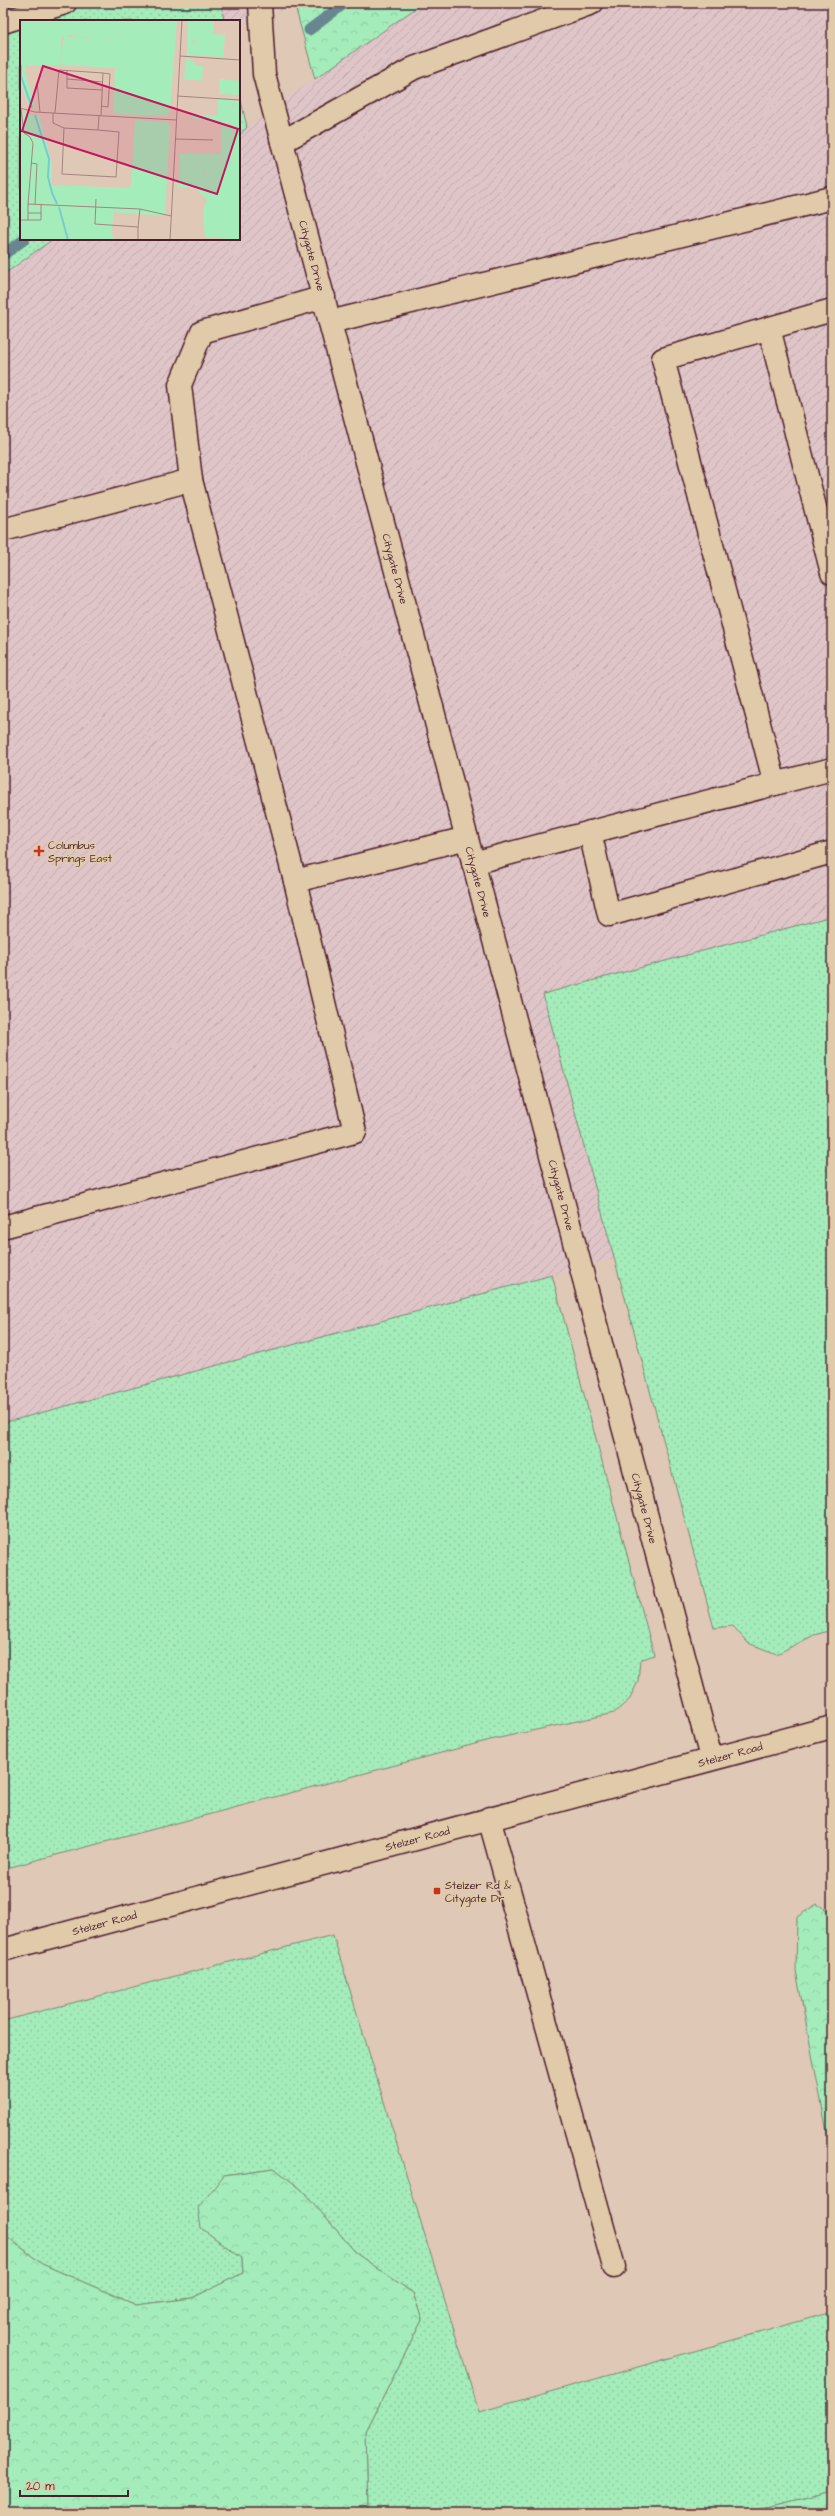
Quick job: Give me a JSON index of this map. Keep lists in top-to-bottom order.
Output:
{
  "streets": {
    "street": ["Citygate Drive", "Stelzer Road"]
  },
  "crossings": [
    ["Citygate Drive", "Stelzer Road"]
  ],
  "places": {
    "health": ["Columbus Springs East"],
    "transit": ["Stelzer Rd & Citygate Dr"]
  },
  "scale_bar": "20 m"
}
